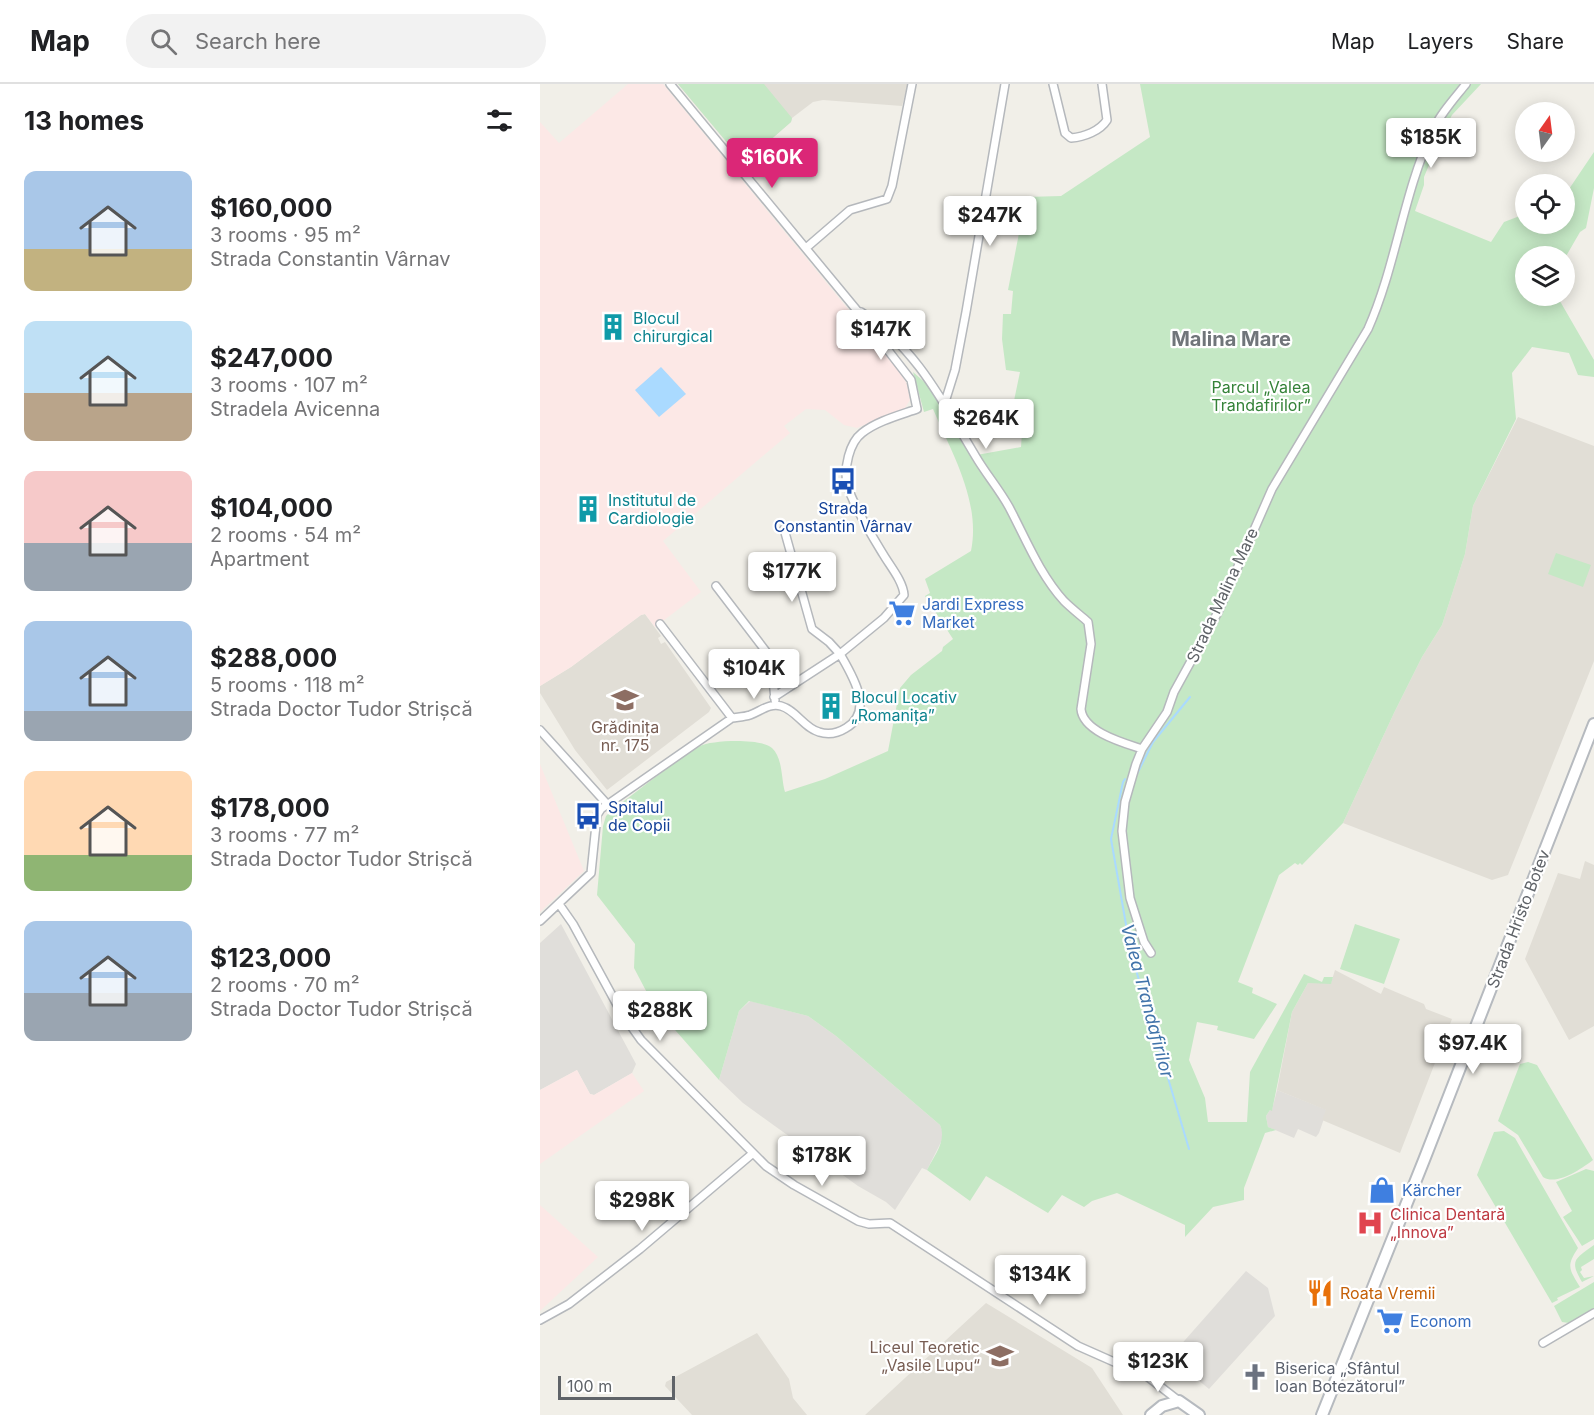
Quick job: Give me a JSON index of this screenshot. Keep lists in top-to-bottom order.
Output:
{
  "streets": {
    "main road": ["Strada Hristo Botev"],
    "street": ["Strada Malina Mare"]
  },
  "districts": ["Malina Mare"],
  "water": ["Valea Trandafirilor"],
  "parks": ["Parcul „Valea Trandafirilor”"],
  "places": {
    "building": ["Blocul chirurgical", "Institutul de Cardiologie", "Blocul Locativ „Romanița”"],
    "bus stop": ["Strada Constantin Vârnav", "Spitalul de Copii"],
    "supermarket": ["Jardi Express Market", "Econom"],
    "school or university": ["Grădinița nr. 175", "Liceul Teoretic „Vasile Lupu“"],
    "shop": ["Kärcher"],
    "hospital": ["Clinica Dentară „Innova”"],
    "restaurant": ["Roata Vremii"],
    "church": ["Biserica „Sfântul Ioan Botezătorul”"]
  },
  "scale_bar": "100 m",
  "north": "top",
  "page": {
    "header": "Map",
    "search": "Search here",
    "nav": ["Map", "Layers", "Share"],
    "heading": "13 homes",
    "price": [
      "$185K",
      "$160K",
      "$247K",
      "$147K",
      "$264K",
      "$177K",
      "$104K",
      "$288K",
      "$97.4K",
      "$178K",
      "$298K",
      "$134K",
      "$123K"
    ],
    "list": [
      {
        "name": "$160,000",
        "note": "3 rooms · 95 m² · Strada Constantin Vârnav"
      },
      {
        "name": "$247,000",
        "note": "3 rooms · 107 m² · Stradela Avicenna"
      },
      {
        "name": "$104,000",
        "note": "2 rooms · 54 m² · Apartment"
      },
      {
        "name": "$288,000",
        "note": "5 rooms · 118 m² · Strada Doctor Tudor Strișcă"
      },
      {
        "name": "$178,000",
        "note": "3 rooms · 77 m² · Strada Doctor Tudor Strișcă"
      },
      {
        "name": "$123,000",
        "note": "2 rooms · 70 m² · Strada Doctor Tudor Strișcă"
      }
    ],
    "scale": "100 m"
  }
}
